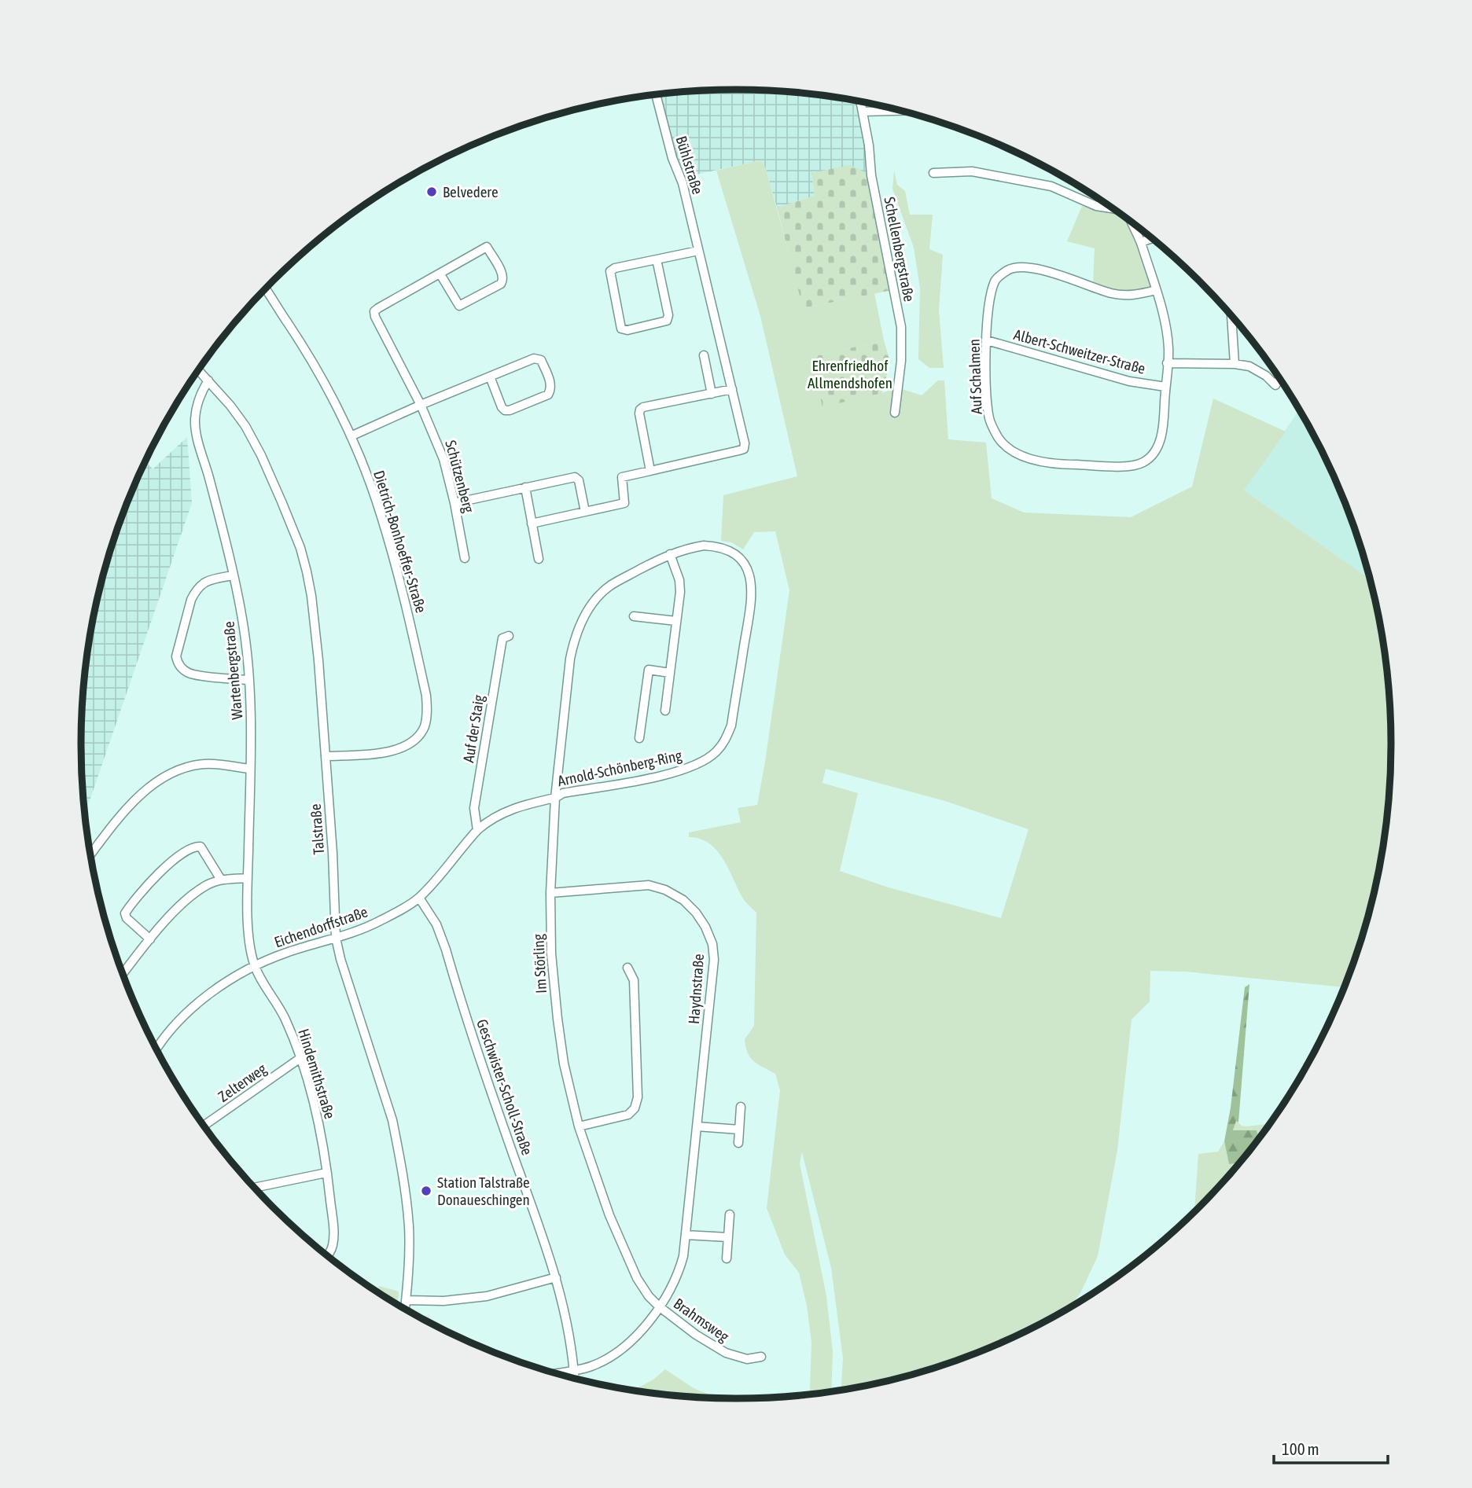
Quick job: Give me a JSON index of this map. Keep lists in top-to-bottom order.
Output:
{
  "streets": {
    "street": [
      "Bühlstraße",
      "Schellenbergstraße",
      "Albert-Schweitzer-Straße",
      "Auf Schalmen",
      "Schützenberg",
      "Dietrich-Bonhoeffer-Straße",
      "Wartenbergstraße",
      "Auf der Staig",
      "Arnold-Schönberg-Ring",
      "Talstraße",
      "Eichendorffstraße",
      "Im Störling",
      "Haydnstraße",
      "Hindemithstraße",
      "Zelterweg",
      "Geschwister-Scholl-Straße",
      "Brahmsweg"
    ]
  },
  "crossings": [
    ["Albert-Schweitzer-Straße", "Auf Schalmen"],
    ["Dietrich-Bonhoeffer-Straße", "Talstraße"],
    ["Wartenbergstraße", "Talstraße"],
    ["Wartenbergstraße", "Eichendorffstraße"],
    ["Wartenbergstraße", "Hindemithstraße"],
    ["Auf der Staig", "Eichendorffstraße"],
    ["Arnold-Schönberg-Ring", "Eichendorffstraße"],
    ["Arnold-Schönberg-Ring", "Im Störling"],
    ["Talstraße", "Eichendorffstraße"],
    ["Eichendorffstraße", "Im Störling"],
    ["Eichendorffstraße", "Hindemithstraße"],
    ["Eichendorffstraße", "Geschwister-Scholl-Straße"],
    ["Im Störling", "Haydnstraße"],
    ["Im Störling", "Brahmsweg"],
    ["Haydnstraße", "Geschwister-Scholl-Straße"],
    ["Haydnstraße", "Brahmsweg"],
    ["Hindemithstraße", "Zelterweg"]
  ],
  "parks": ["Ehrenfriedhof Allmendshofen"],
  "places": ["Belvedere", "Station Talstraße Donaueschingen"],
  "scale_bar": "100 m"
}
